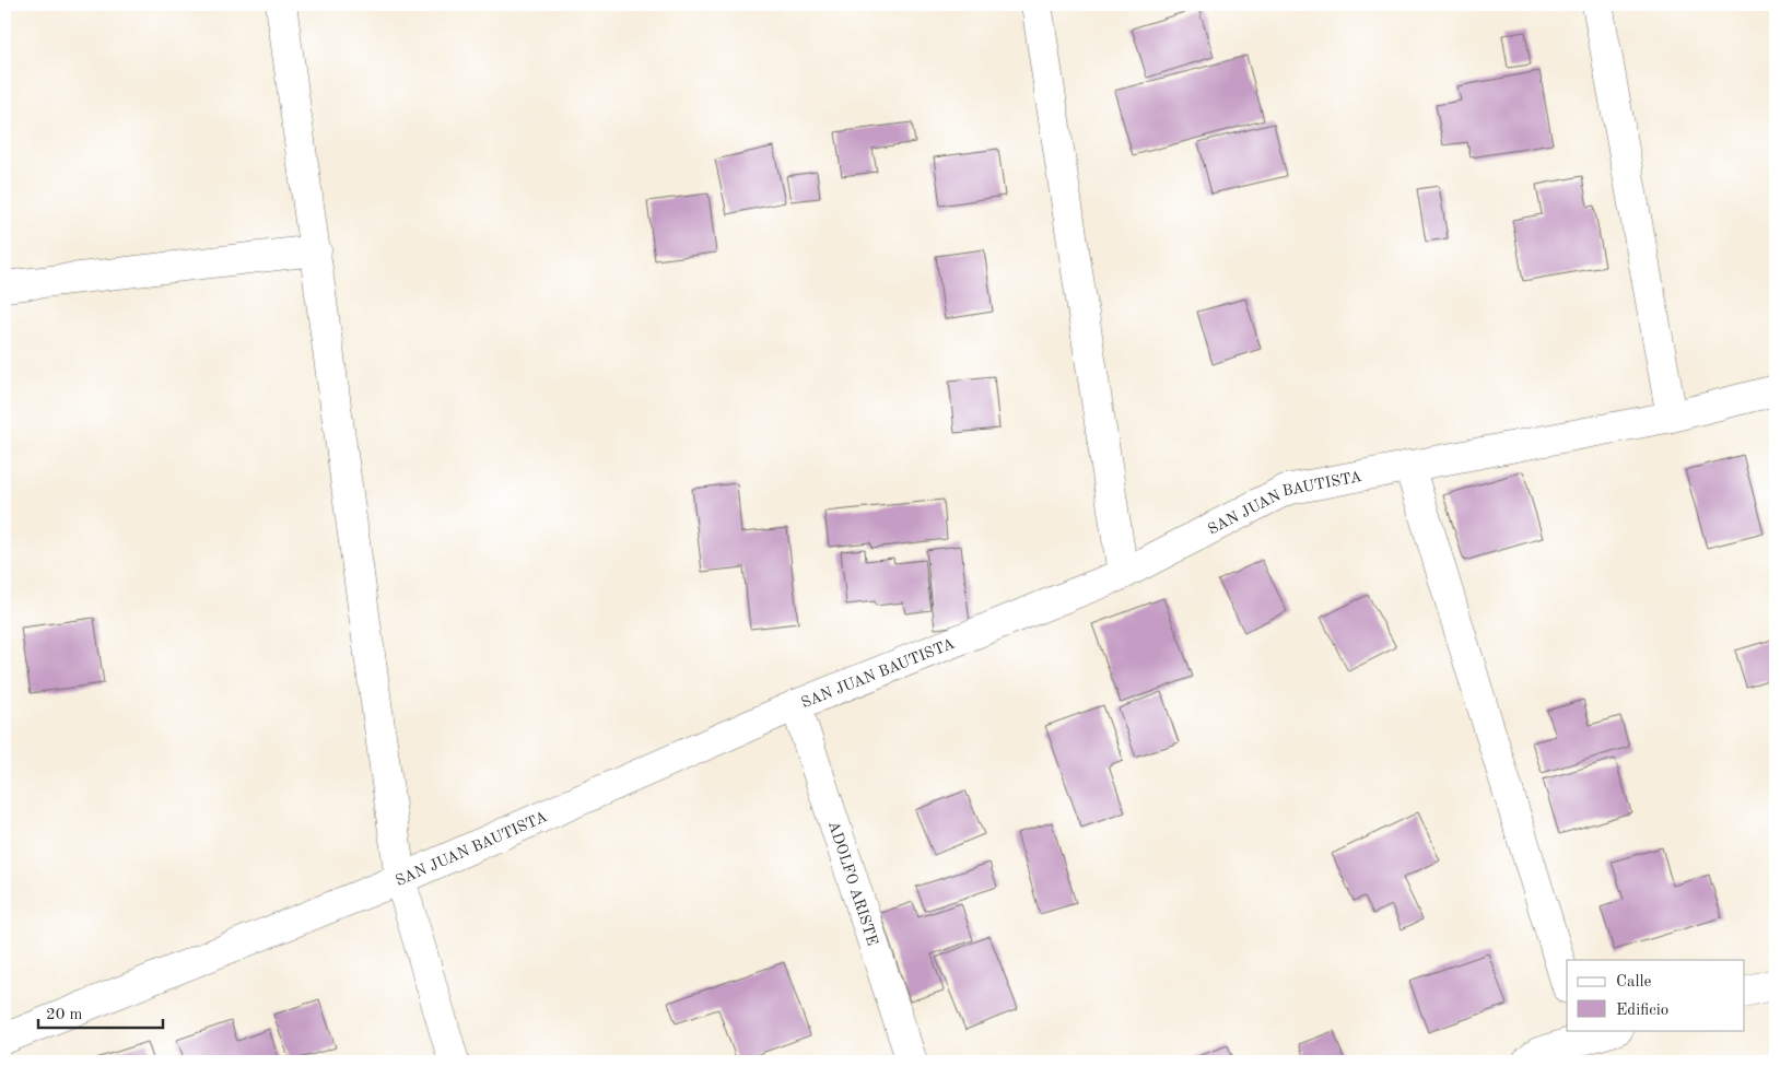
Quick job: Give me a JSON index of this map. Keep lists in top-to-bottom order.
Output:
{
  "streets": {
    "street": ["SAN JUAN BAUTISTA", "ADOLFO ARISTE"]
  },
  "crossings": [
    ["SAN JUAN BAUTISTA", "ADOLFO ARISTE"]
  ],
  "legend": ["Calle", "Edificio"],
  "scale_bar": "20 m"
}
